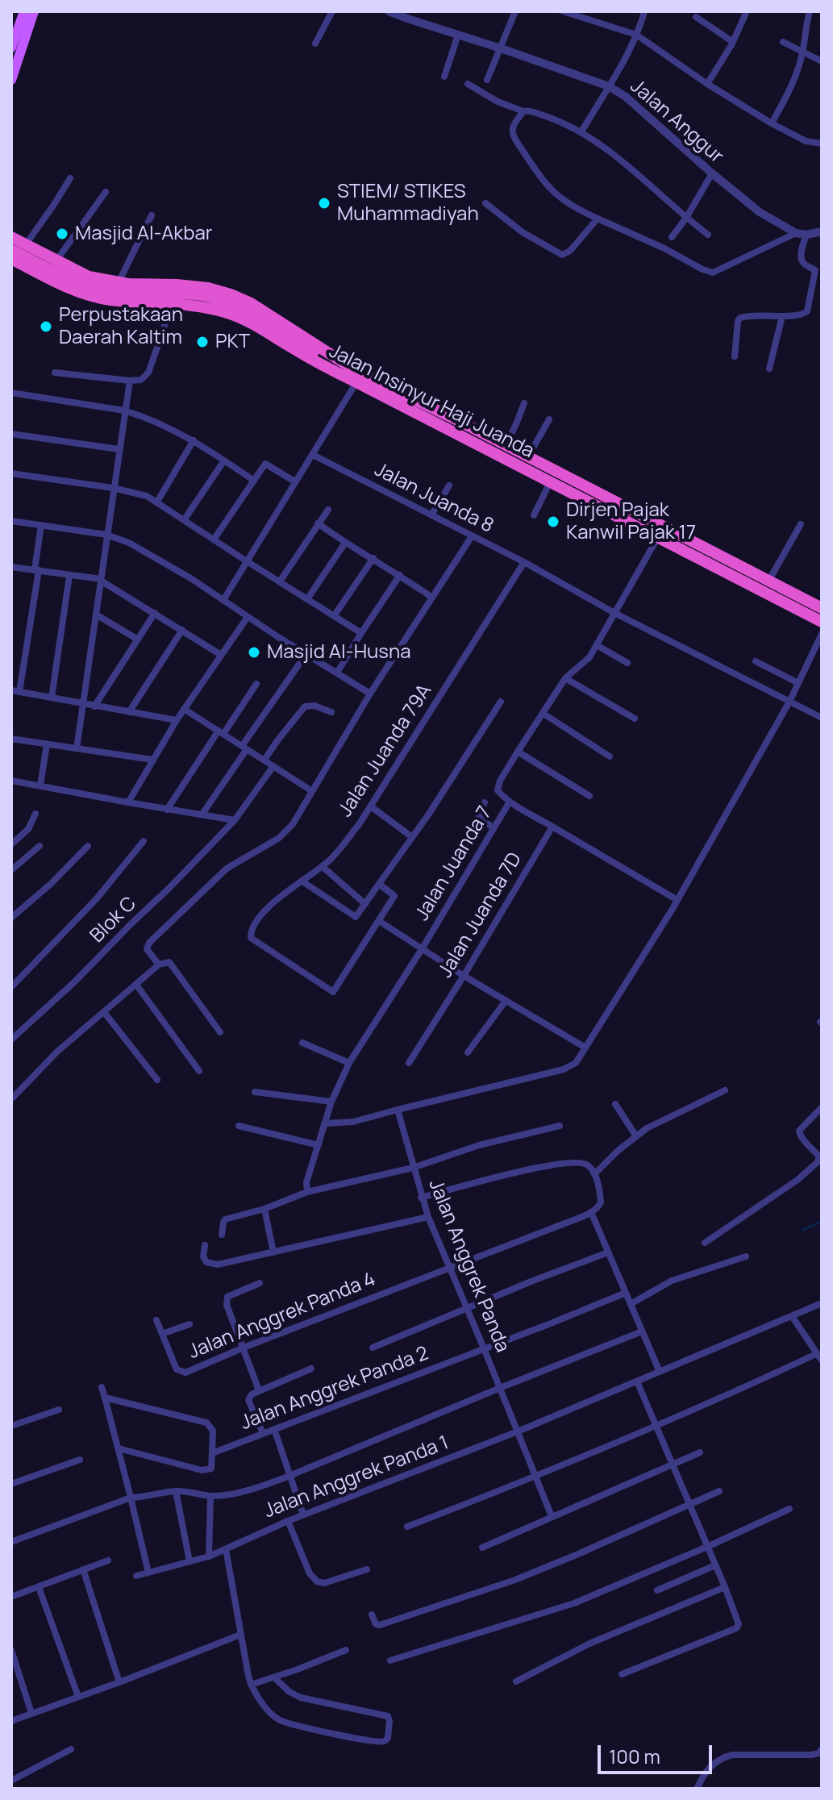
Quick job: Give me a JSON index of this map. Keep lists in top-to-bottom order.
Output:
{
  "streets": {
    "highway": ["Jalan Insinyur Haji Juanda"],
    "street": [
      "Jalan Anggur",
      "Jalan Juanda 8",
      "Jalan Juanda 79A",
      "Jalan Juanda 7",
      "Jalan Juanda 7D",
      "Blok C",
      "Jalan Anggrek Panda",
      "Jalan Anggrek Panda 4",
      "Jalan Anggrek Panda 2",
      "Jalan Anggrek Panda 1"
    ]
  },
  "crossings": [
    ["Jalan Insinyur Haji Juanda", "Jalan Juanda 7"],
    ["Jalan Juanda 8", "Jalan Juanda 79A"],
    ["Jalan Juanda 8", "Jalan Juanda 7"],
    ["Jalan Anggrek Panda", "Jalan Anggrek Panda 4"],
    ["Jalan Anggrek Panda", "Jalan Anggrek Panda 2"],
    ["Jalan Anggrek Panda", "Jalan Anggrek Panda 1"]
  ],
  "places": [
    "STIEM/ STIKES Muhammadiyah",
    "Masjid Al-Akbar",
    "Perpustakaan Daerah Kaltim",
    "PKT",
    "Dirjen Pajak Kanwil Pajak 17",
    "Masjid Al-Husna"
  ],
  "scale_bar": "100 m"
}
